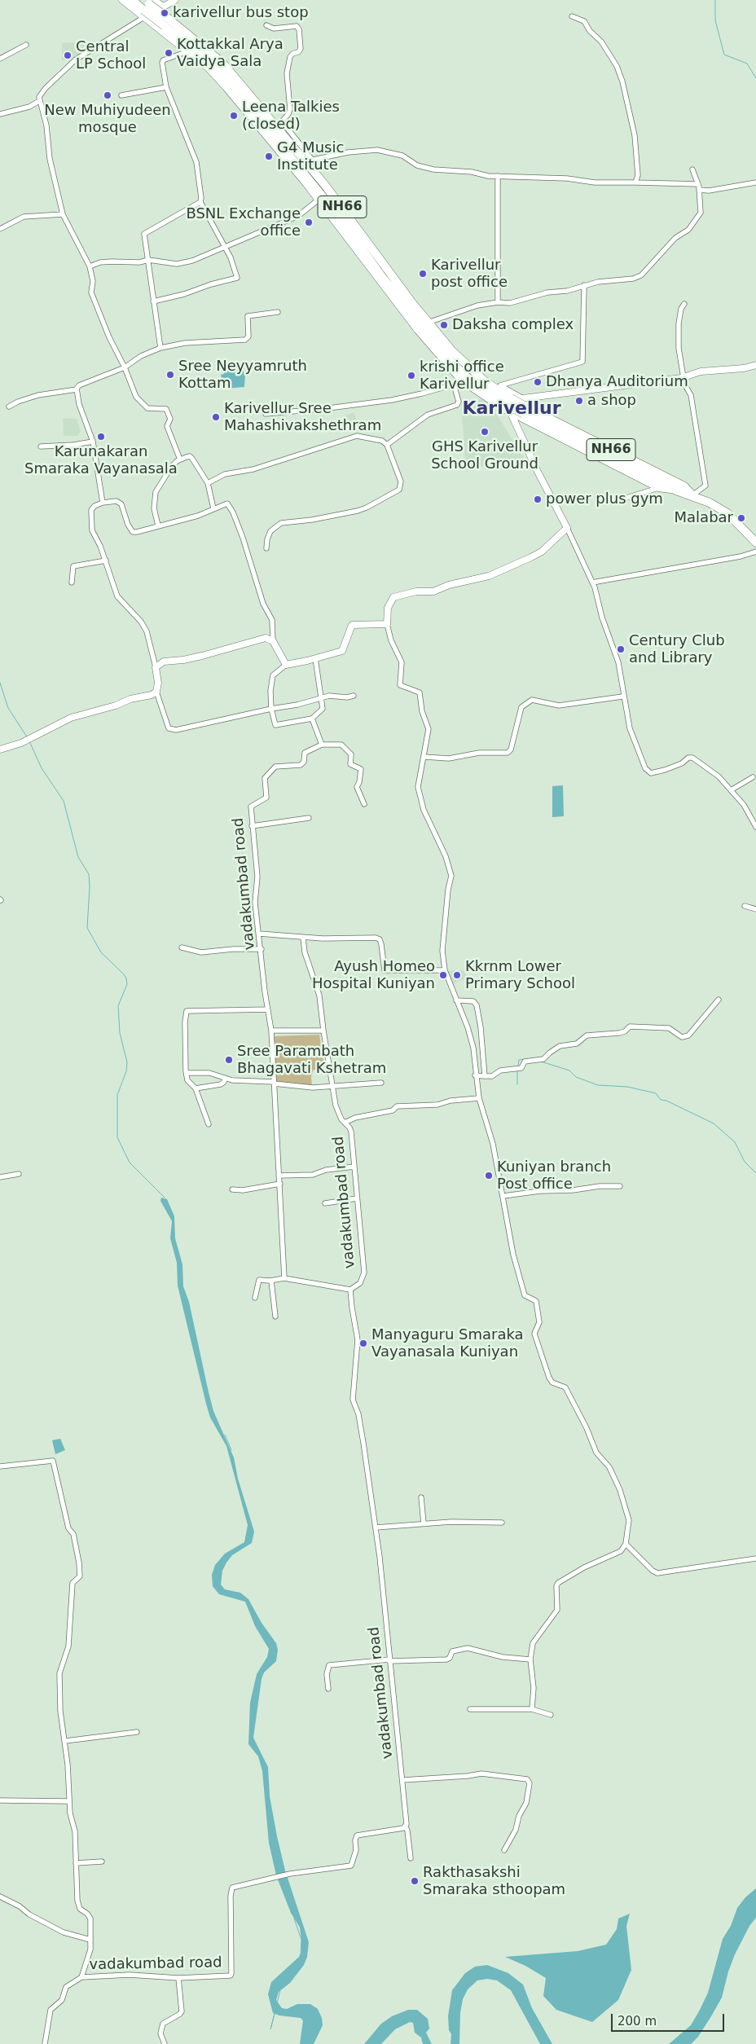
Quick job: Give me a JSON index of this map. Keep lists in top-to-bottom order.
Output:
{
  "streets": {
    "highway": ["NH66"],
    "street": ["vadakumbad road"]
  },
  "districts": ["Karivellur"],
  "places": [
    "karivellur bus stop",
    "Kottakkal Arya Vaidya Sala",
    "Central LP School",
    "New Muhiyudeen mosque",
    "Leena Talkies (closed)",
    "G4 Music Institute",
    "BSNL Exchange office",
    "Karivellur post office",
    "Daksha complex",
    "Sree Neyyamruth Kottam",
    "krishi office Karivellur",
    "Dhanya Auditorium",
    "a shop",
    "Karivellur Sree Mahashivakshethram",
    "GHS Karivellur School Ground",
    "Karunakaran Smaraka Vayanasala",
    "power plus gym",
    "Malabar",
    "Century Club and Library",
    "Ayush Homeo Hospital Kuniyan",
    "Kkrnm Lower Primary School",
    "Sree Parambath Bhagavati Kshetram",
    "Kuniyan branch Post office",
    "Manyaguru Smaraka Vayanasala Kuniyan",
    "Rakthasakshi Smaraka sthoopam"
  ],
  "scale_bar": "200 m"
}
